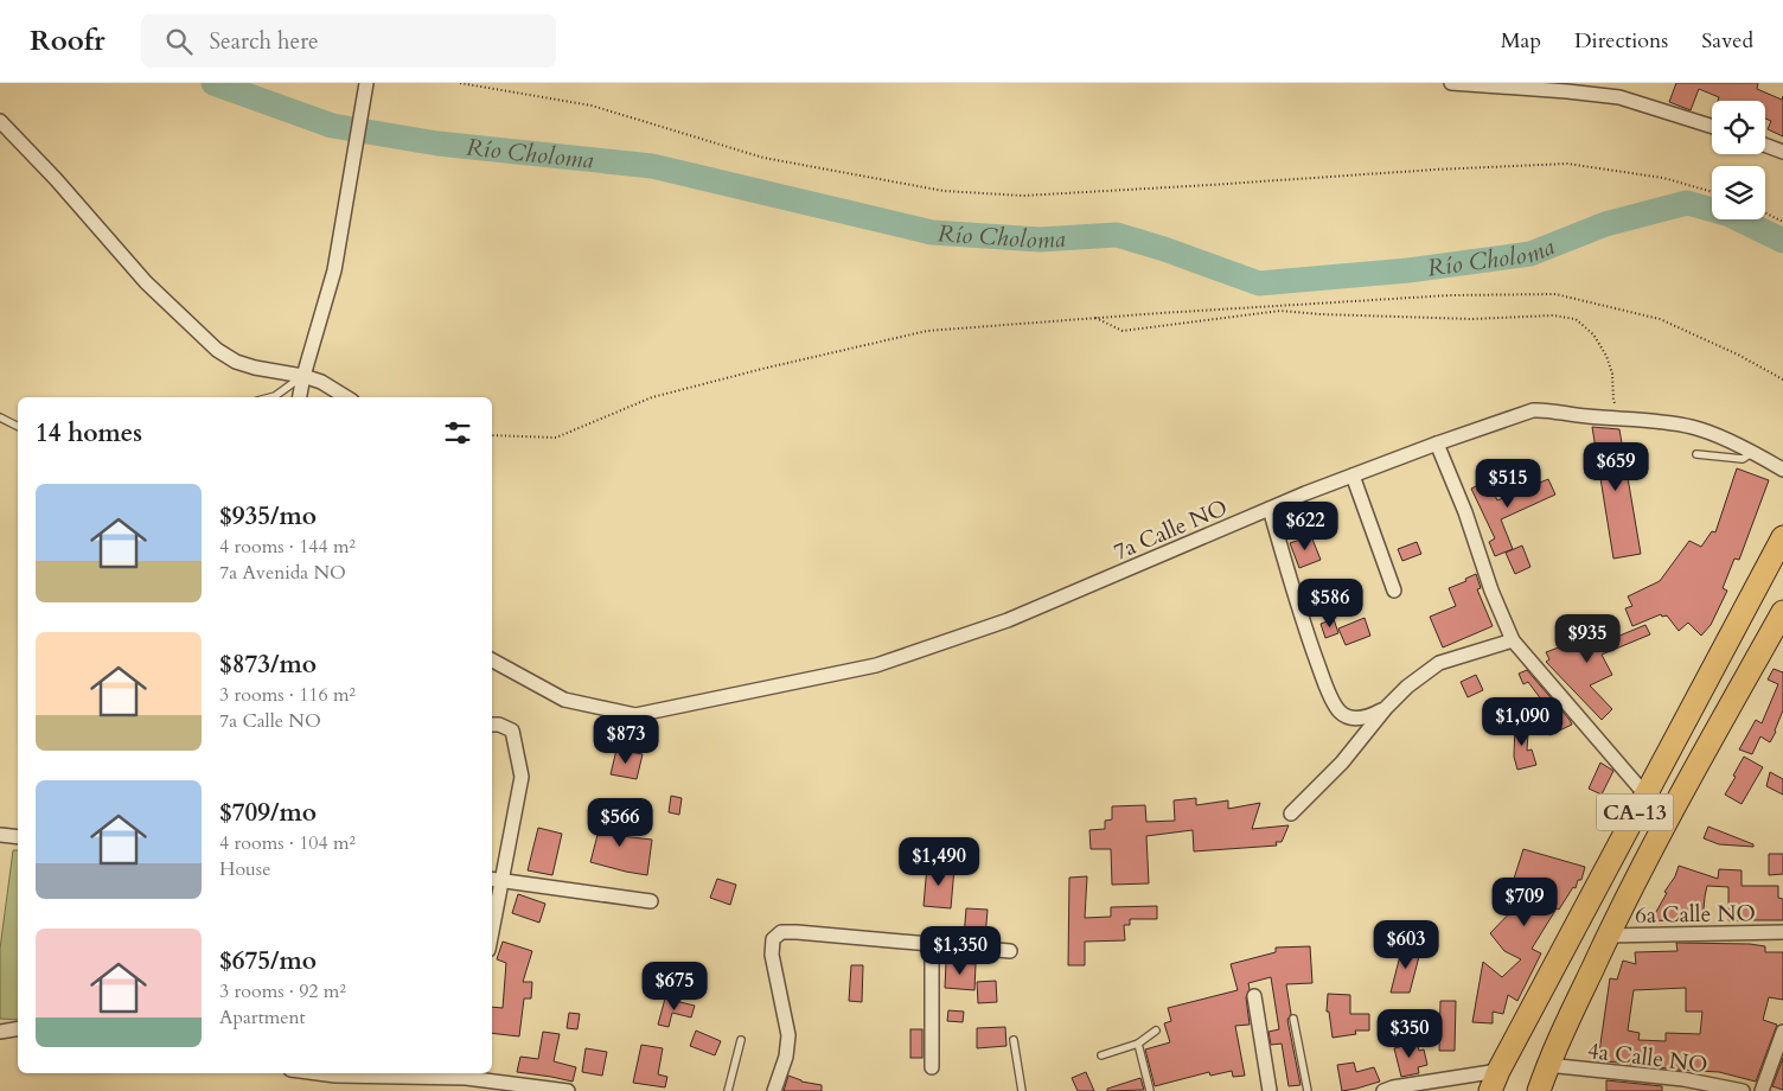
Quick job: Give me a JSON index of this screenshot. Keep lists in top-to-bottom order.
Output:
{
  "streets": {
    "highway": ["CA-13"],
    "street": ["7a Calle NO", "6a Calle NO", "4a Calle NO"]
  },
  "crossings": [
    ["CA-13", "6a Calle NO"],
    ["CA-13", "4a Calle NO"]
  ],
  "water": ["Río Choloma"],
  "page": {
    "header": "Roofr",
    "search": "Search here",
    "nav": ["Map", "Directions", "Saved"],
    "heading": "14 homes",
    "price": [
      "$659",
      "$515",
      "$622",
      "$586",
      "$935",
      "$1,090",
      "$873",
      "$566",
      "$1,490",
      "$709",
      "$603",
      "$1,350",
      "$675",
      "$350"
    ],
    "list": [
      {
        "name": "$935/mo",
        "note": "4 rooms · 144 m² · 7a Avenida NO"
      },
      {
        "name": "$873/mo",
        "note": "3 rooms · 116 m² · 7a Calle NO"
      },
      {
        "name": "$709/mo",
        "note": "4 rooms · 104 m² · House"
      },
      {
        "name": "$675/mo",
        "note": "3 rooms · 92 m² · Apartment"
      }
    ]
  }
}
